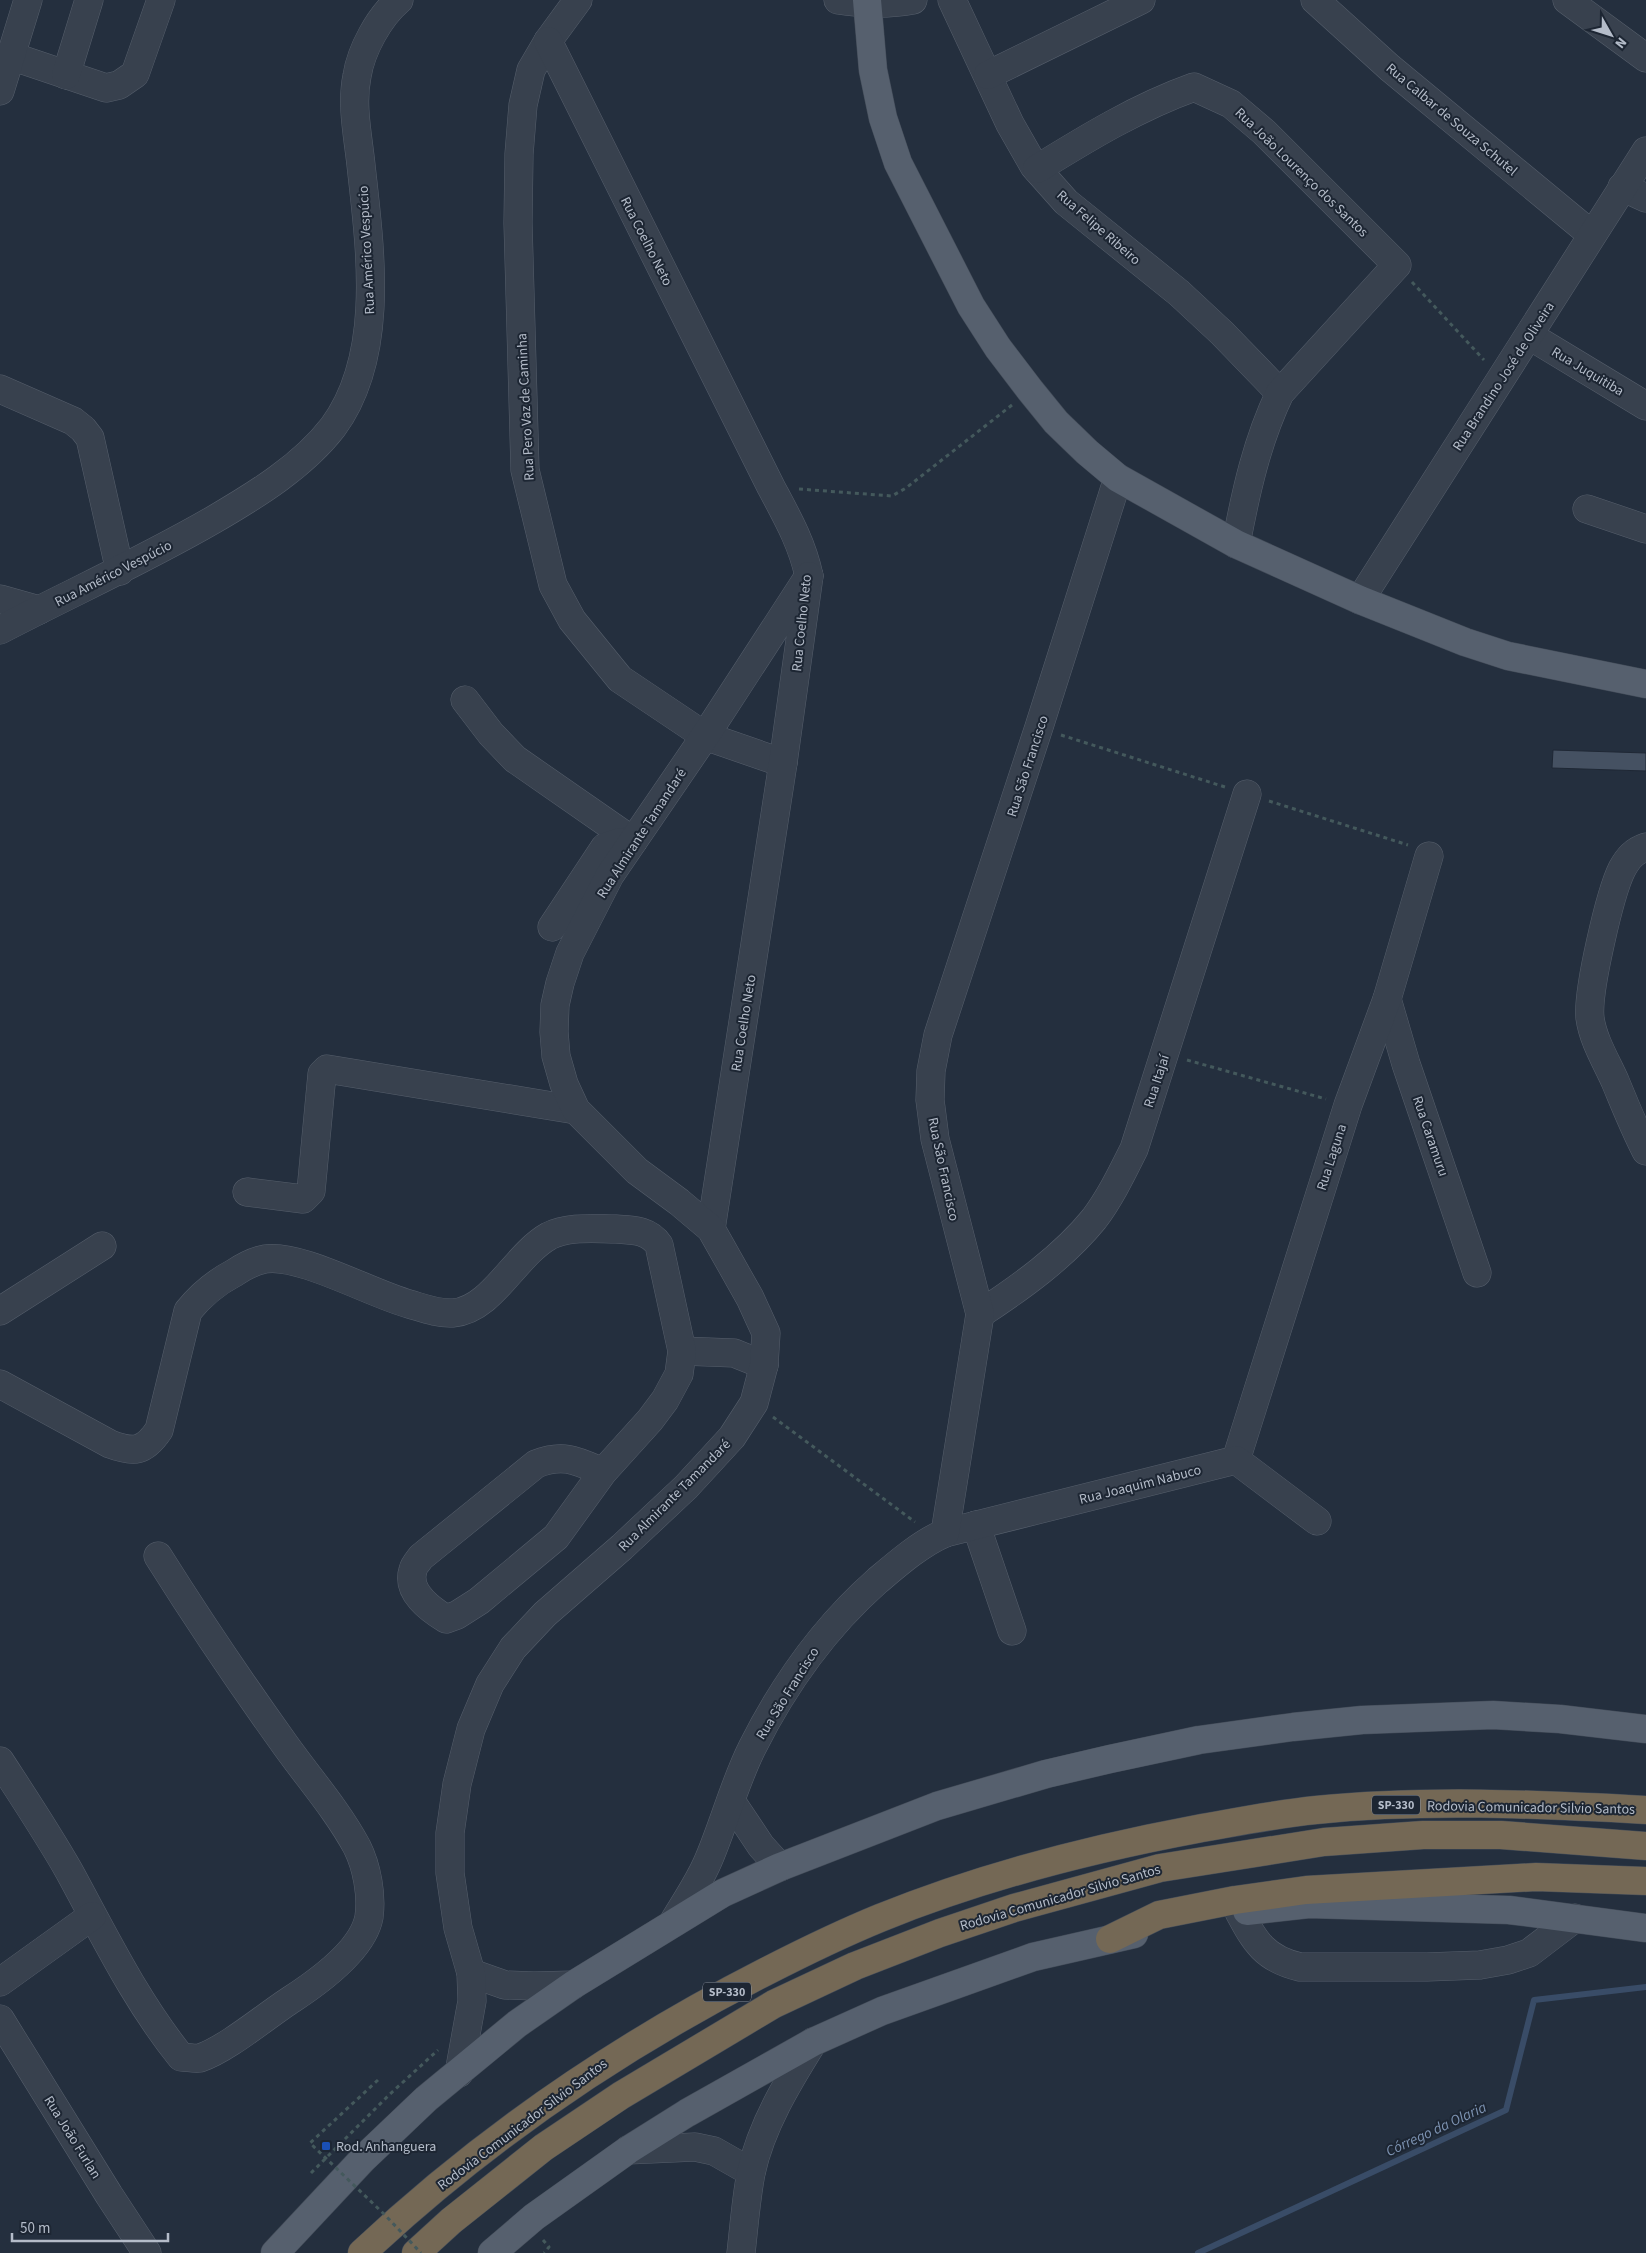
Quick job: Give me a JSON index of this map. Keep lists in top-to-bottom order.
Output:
{
  "streets": {
    "highway": ["SP-330", "Rodovia Comunicador Silvio Santos"],
    "street": [
      "Rua Calbar de Souza Schutel",
      "Rua João Lourenço dos Santos",
      "Rua Felipe Ribeiro",
      "Rua Coelho Neto",
      "Rua Américo Vespúcio",
      "Rua Juquitiba",
      "Rua Brandino José de Oliveira",
      "Rua Pero Vaz de Caminha",
      "Rua São Francisco",
      "Rua Almirante Tamandaré",
      "Rua Itajaí",
      "Rua Caramuru",
      "Rua Laguna",
      "Rua Joaquim Nabuco",
      "Rua João Furlan"
    ]
  },
  "crossings": [
    ["Rua Calbar de Souza Schutel", "Rua Brandino José de Oliveira"],
    ["Rua João Lourenço dos Santos", "Rua Felipe Ribeiro"],
    ["Rua Coelho Neto", "Rua Pero Vaz de Caminha"],
    ["Rua Coelho Neto", "Rua Almirante Tamandaré"],
    ["Rua Juquitiba", "Rua Brandino José de Oliveira"],
    ["Rua Pero Vaz de Caminha", "Rua Almirante Tamandaré"],
    ["Rua São Francisco", "Rua Itajaí"],
    ["Rua São Francisco", "Rua Joaquim Nabuco"],
    ["Rua Caramuru", "Rua Laguna"],
    ["Rua Laguna", "Rua Joaquim Nabuco"]
  ],
  "water": ["Córrego da Olaria"],
  "places": {
    "transit": ["Rod. Anhanguera"]
  },
  "scale_bar": "50 m",
  "north": "bottom right"
}
